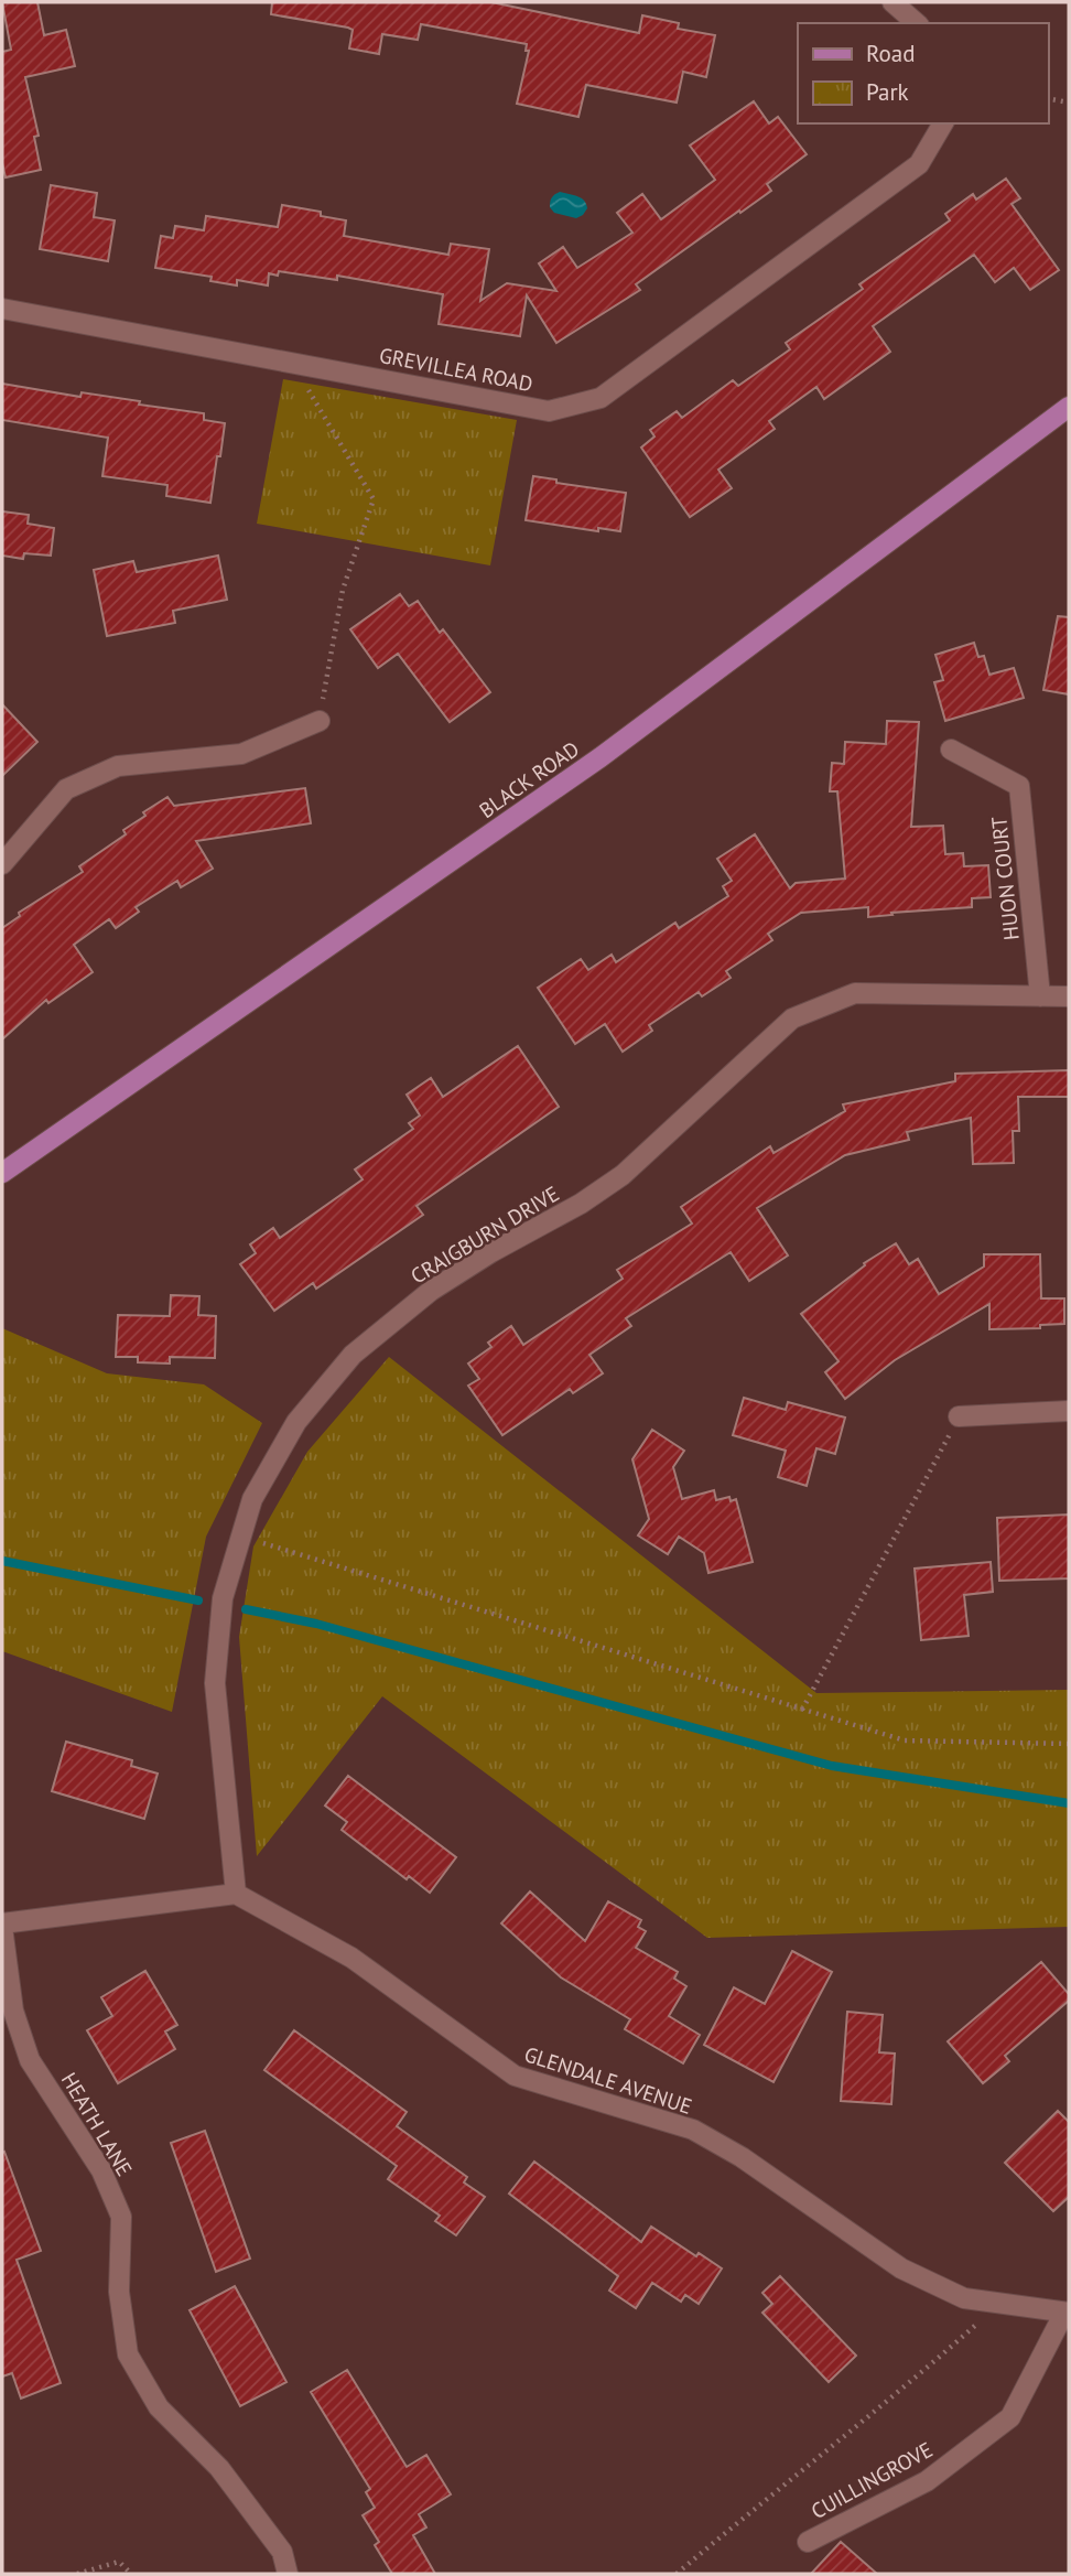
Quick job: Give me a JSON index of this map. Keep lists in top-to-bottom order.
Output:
{
  "streets": {
    "main road": ["BLACK ROAD"],
    "street": [
      "GREVILLEA ROAD",
      "HUON COURT",
      "CRAIGBURN DRIVE",
      "GLENDALE AVENUE",
      "HEATH LANE",
      "CUILLINGROVE"
    ]
  },
  "crossings": [
    ["HUON COURT", "CRAIGBURN DRIVE"],
    ["CRAIGBURN DRIVE", "GLENDALE AVENUE"],
    ["GLENDALE AVENUE", "CUILLINGROVE"]
  ],
  "legend": ["Road", "Park"]
}
